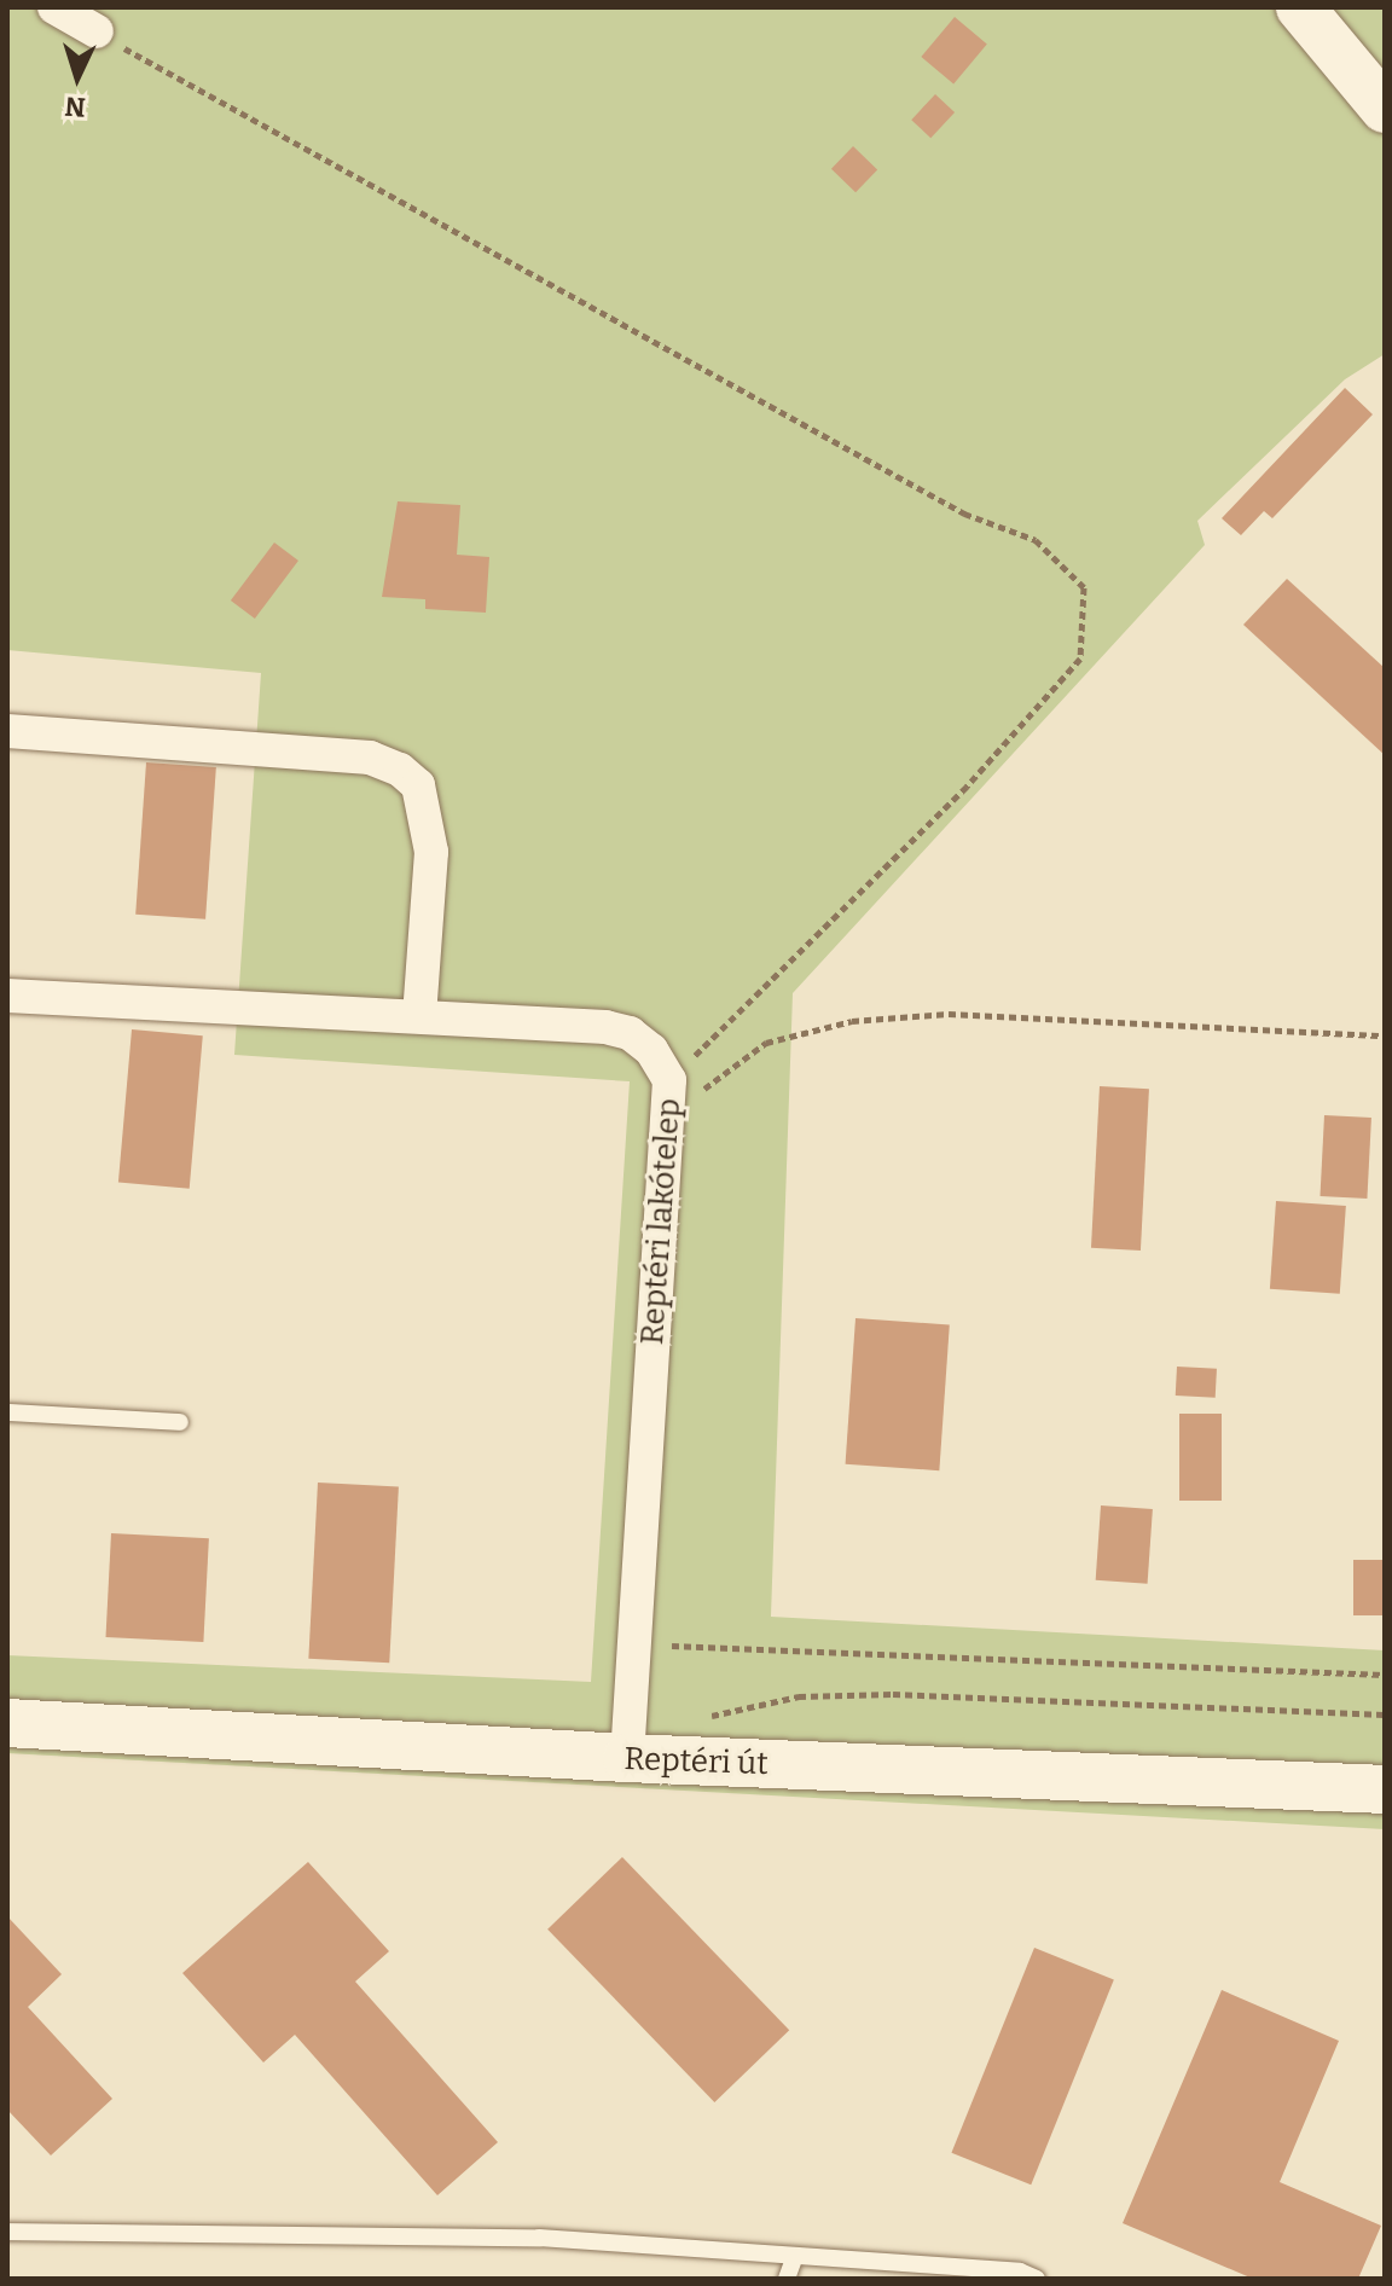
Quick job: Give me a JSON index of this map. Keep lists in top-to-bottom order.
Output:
{
  "streets": {
    "street": ["Reptéri lakótelep", "Reptéri út"]
  },
  "crossings": [
    ["Reptéri lakótelep", "Reptéri út"]
  ],
  "north": "bottom"
}
